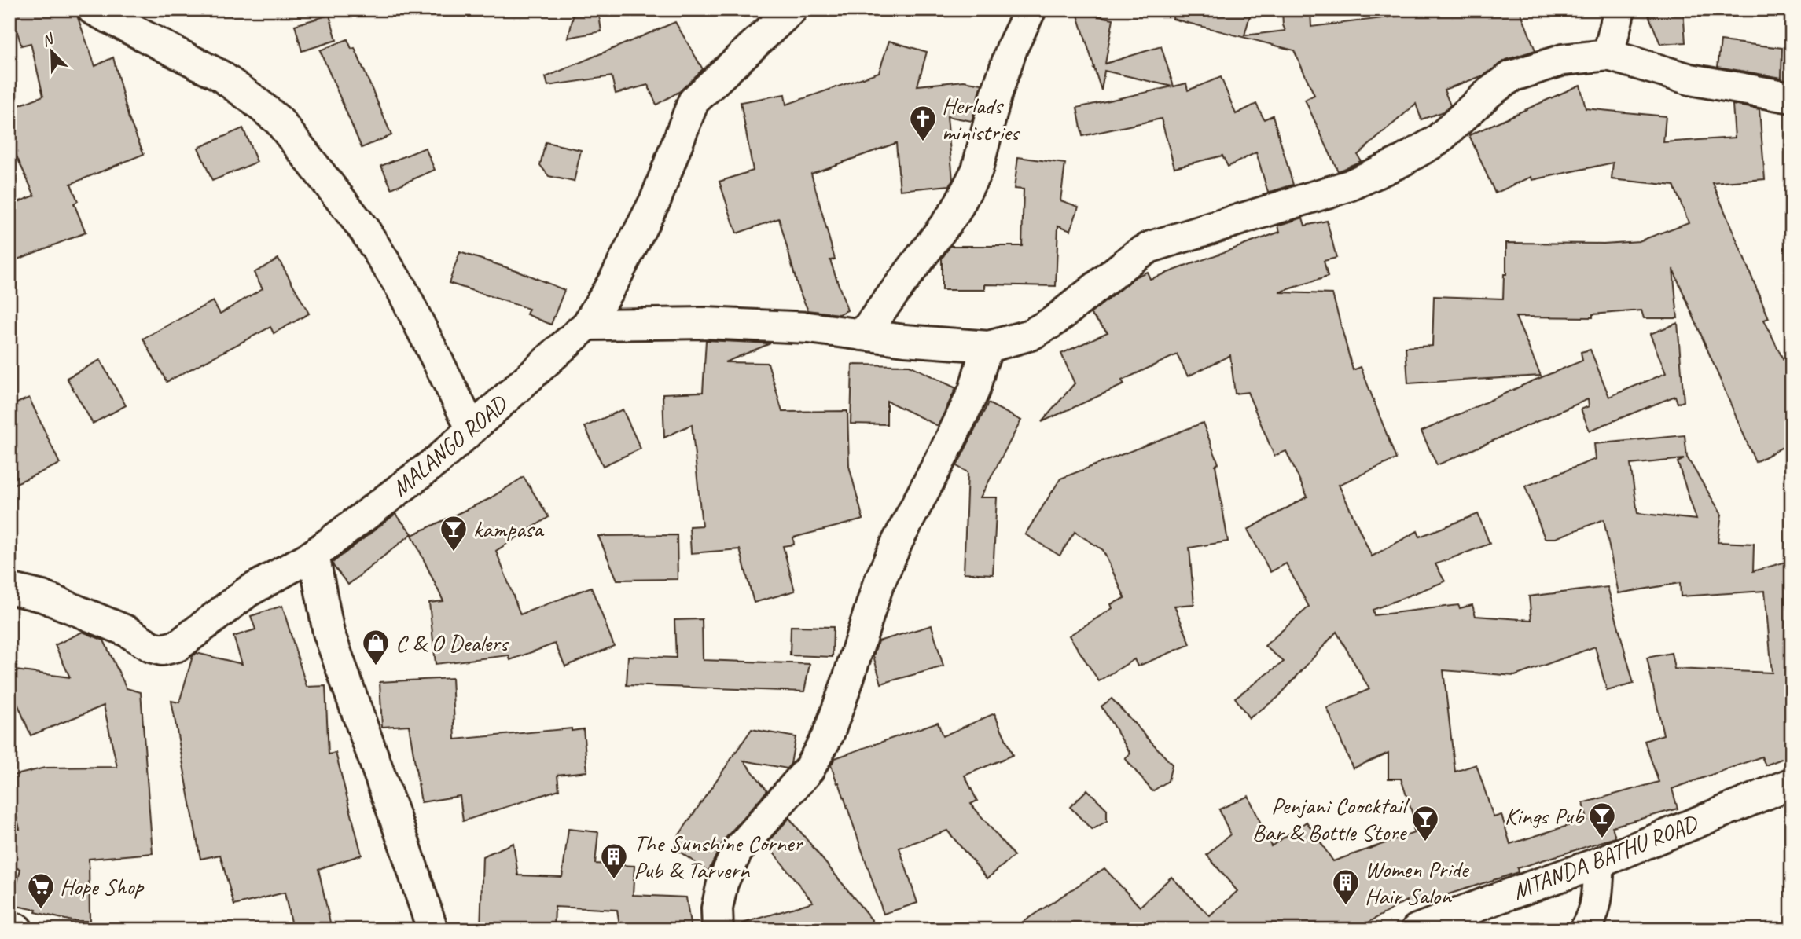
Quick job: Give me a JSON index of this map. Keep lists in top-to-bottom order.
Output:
{
  "streets": {
    "street": ["MALANGO ROAD", "MTANDA BATHU ROAD"]
  },
  "places": {
    "church": ["Herlads ministries"],
    "bar": ["kampasa", "Kings Pub", "Penjani Coocktail Bar & Bottle Store"],
    "shop": ["C & O Dealers"],
    "building": ["The Sunshine Corner Pub & Tarvern", "Women Pride Hair Salon"],
    "supermarket": ["Hope Shop"]
  },
  "north": "top left"
}
